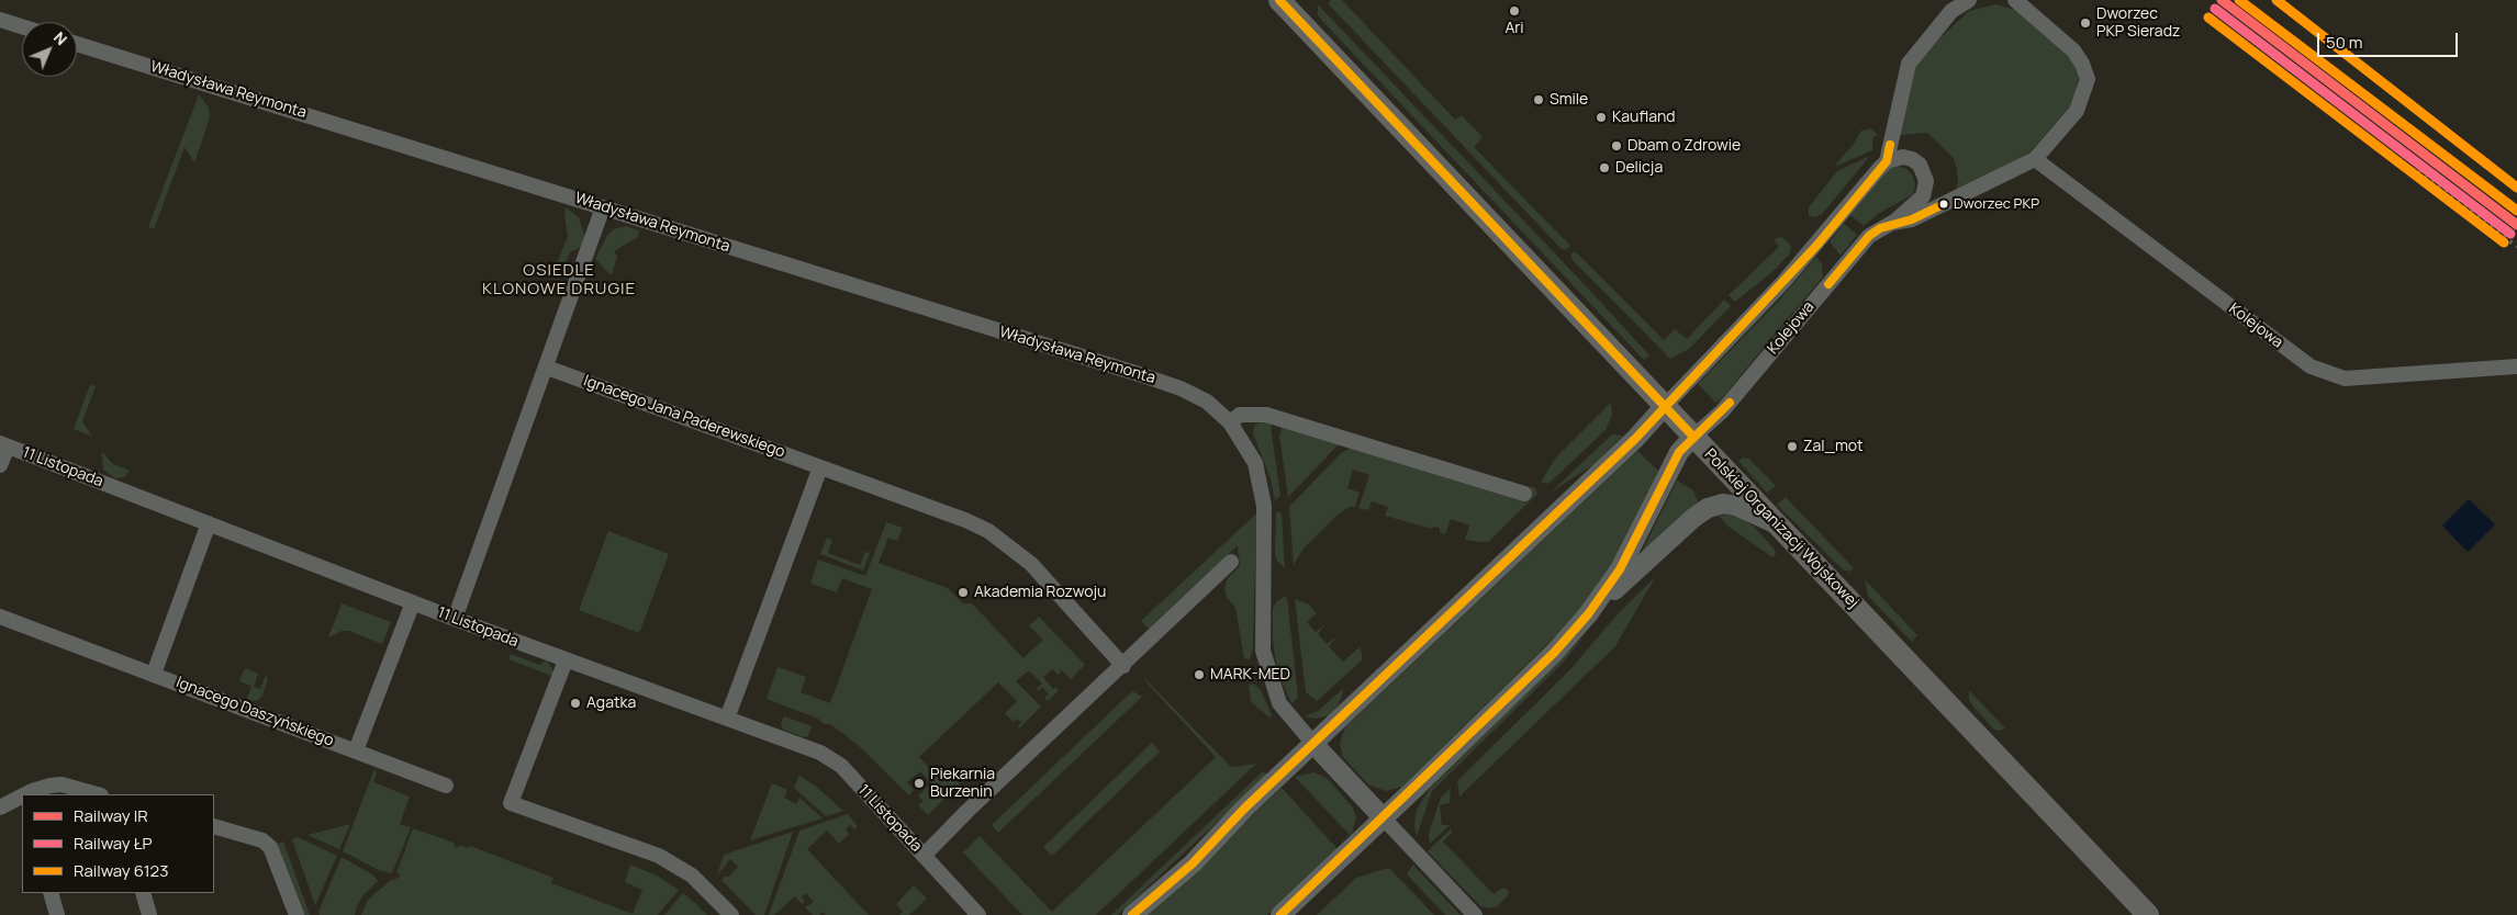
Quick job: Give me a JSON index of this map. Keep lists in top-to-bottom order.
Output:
{
  "streets": {
    "main road": ["Polskiej Organizacji Wojskowej"],
    "street": [
      "Władysława Reymonta",
      "Kolejowa",
      "Ignacego Jana Paderewskiego",
      "11 Listopada",
      "Ignacego Daszyńskiego"
    ]
  },
  "crossings": [
    ["Kolejowa", "Polskiej Organizacji Wojskowej"],
    ["Ignacego Jana Paderewskiego", "11 Listopada"]
  ],
  "districts": ["OSIEDLE KLONOWE DRUGIE"],
  "places": [
    "Ari",
    "Dworzec PKP Sieradz",
    "Smile",
    "Kaufland",
    "Dbam o Zdrowie",
    "Delicja",
    "Dworzec PKP",
    "Zal_mot",
    "Akademia Rozwoju",
    "MARK-MED",
    "Agatka",
    "Piekarnia Burzenin"
  ],
  "lines": ["rail line IR", "rail line 6123", "rail line ŁP"],
  "legend": ["Railway IR", "Railway ŁP", "Railway 6123"],
  "scale_bar": "50 m",
  "north": "top right"
}
